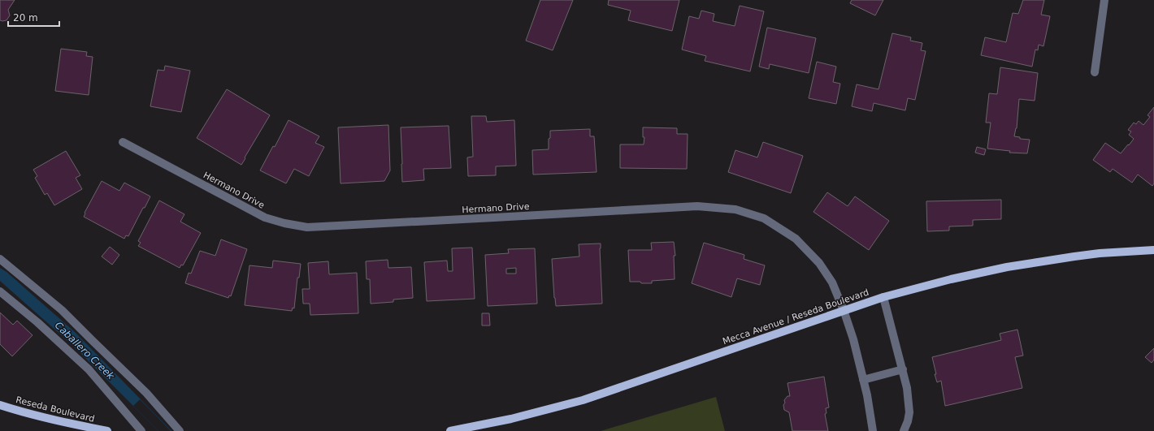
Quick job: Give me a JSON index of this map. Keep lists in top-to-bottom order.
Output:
{
  "streets": {
    "main road": ["Mecca Avenue / Reseda Boulevard", "Reseda Boulevard"],
    "street": ["Hermano Drive"]
  },
  "crossings": [
    ["Hermano Drive", "Mecca Avenue / Reseda Boulevard"]
  ],
  "water": ["Caballero Creek"],
  "scale_bar": "20 m"
}
